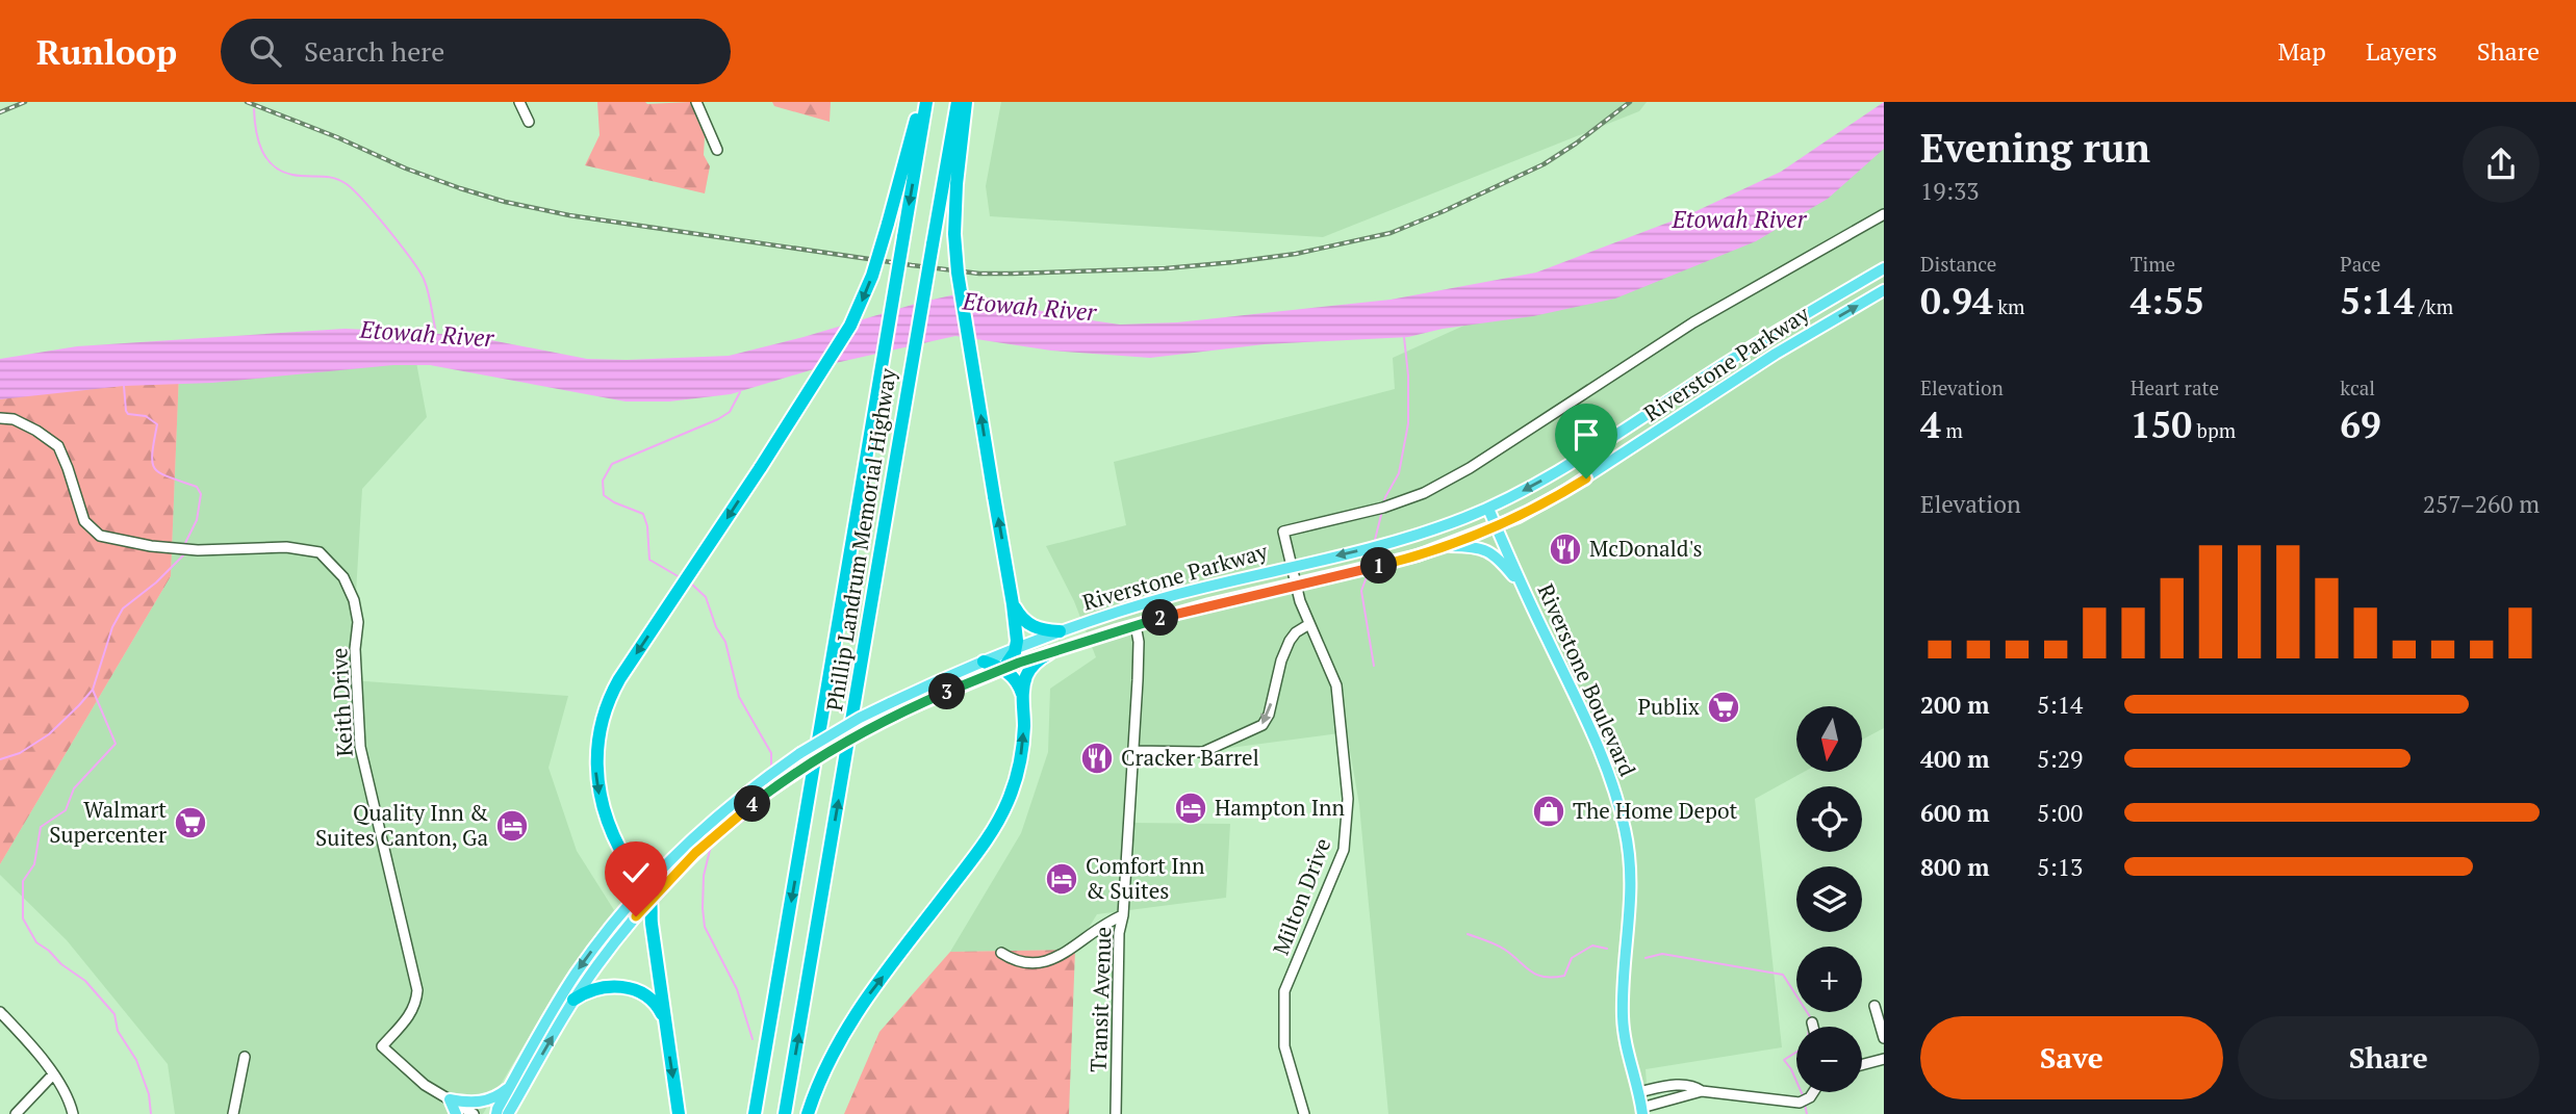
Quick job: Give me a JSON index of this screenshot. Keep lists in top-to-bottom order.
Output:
{
  "streets": {
    "highway": ["Phillip Landrum Memorial Highway"],
    "main road": ["Riverstone Parkway", "Riverstone Boulevard"],
    "street": ["Keith Drive", "Milton Drive", "Transit Avenue"]
  },
  "crossings": [
    ["Riverstone Parkway", "Riverstone Boulevard"],
    ["Riverstone Parkway", "Milton Drive"],
    ["Riverstone Parkway", "Transit Avenue"]
  ],
  "water": ["Etowah River"],
  "places": {
    "restaurant": ["McDonald's", "Cracker Barrel"],
    "supermarket": ["Publix", "Walmart Supercenter"],
    "hotel": ["Hampton Inn", "Quality Inn & Suites Canton, Ga", "Comfort Inn & Suites"],
    "shop": ["The Home Depot"]
  },
  "north": "bottom",
  "page": {
    "header": "Runloop",
    "search": "Search here",
    "nav": ["Map", "Layers", "Share"],
    "heading": ["Evening run", "19:33"],
    "stats": [
      ["Distance", "0.94 km"],
      ["Time", "4:55"],
      ["Pace", "5:14 /km"],
      ["Elevation", "4 m"],
      ["Heart rate", "150 bpm"],
      ["kcal", "69"]
    ],
    "chart": ["Elevation", "257–260 m"],
    "pins": [
      "1",
      "2",
      "3",
      "4"
    ],
    "list": [
      {
        "name": "200 m",
        "note": "5:14"
      },
      {
        "name": "400 m",
        "note": "5:29"
      },
      {
        "name": "600 m",
        "note": "5:00"
      },
      {
        "name": "800 m",
        "note": "5:13"
      }
    ],
    "map_buttons": ["+", "−"],
    "buttons": ["Save", "Share"]
  }
}
